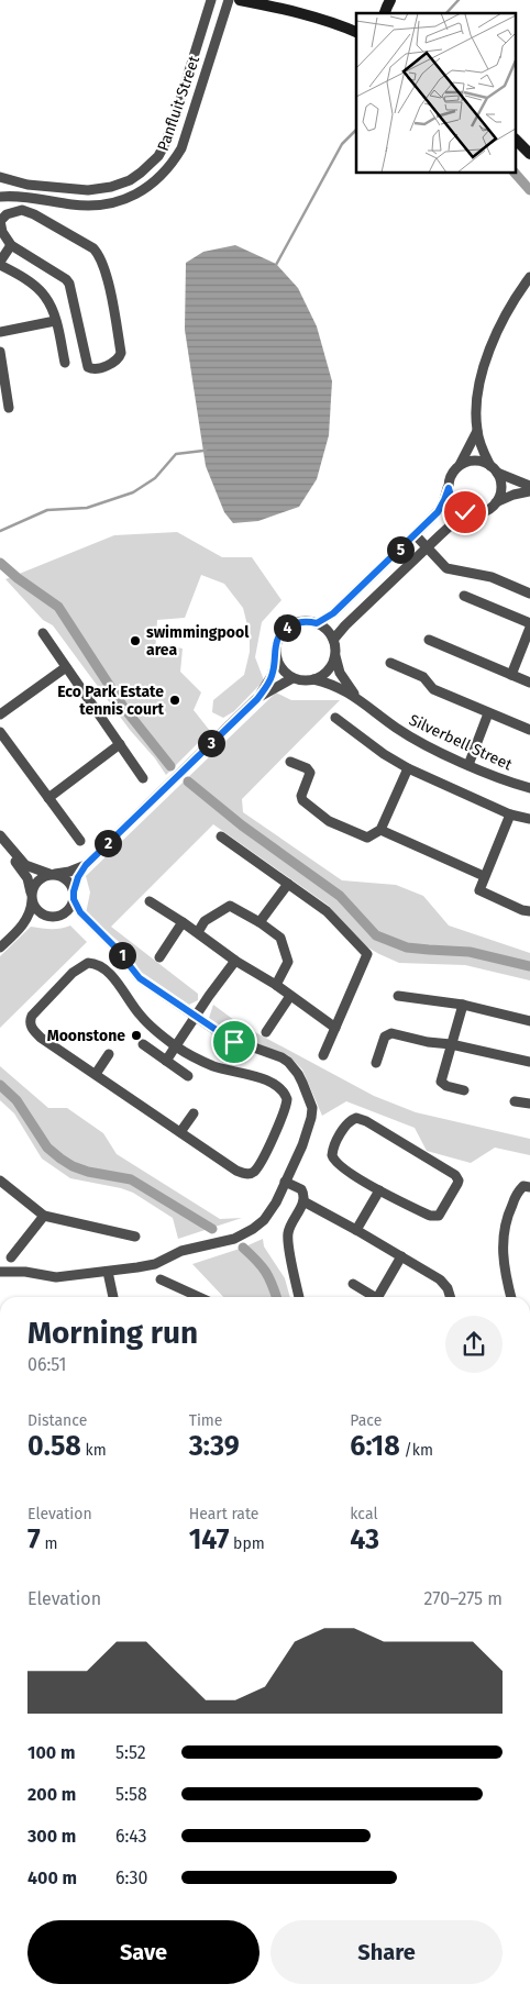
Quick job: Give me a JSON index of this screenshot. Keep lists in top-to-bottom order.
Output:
{
  "streets": {
    "street": ["Panfluit Street", "Silverbell Street"]
  },
  "places": ["swimmingpool area", "Eco Park Estate tennis court", "Moonstone"],
  "page": {
    "pins": [
      "5",
      "4",
      "3",
      "2",
      "1"
    ],
    "heading": ["Morning run", "06:51"],
    "stats": [
      ["Distance", "0.58 km"],
      ["Time", "3:39"],
      ["Pace", "6:18 /km"],
      ["Elevation", "7 m"],
      ["Heart rate", "147 bpm"],
      ["kcal", "43"]
    ],
    "chart": ["Elevation", "270–275 m"],
    "list": [
      {
        "name": "100 m",
        "note": "5:52"
      },
      {
        "name": "200 m",
        "note": "5:58"
      },
      {
        "name": "300 m",
        "note": "6:43"
      },
      {
        "name": "400 m",
        "note": "6:30"
      }
    ],
    "buttons": ["Save", "Share"]
  }
}
